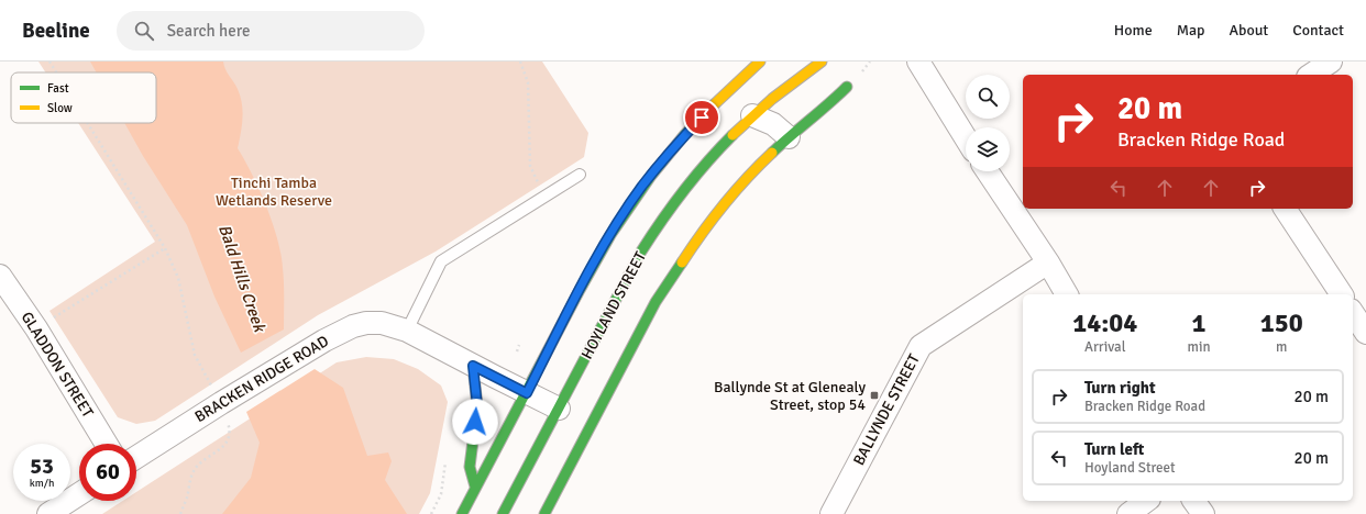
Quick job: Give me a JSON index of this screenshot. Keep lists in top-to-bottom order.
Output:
{
  "streets": {
    "main road": ["HOYLAND STREET"],
    "street": ["GLADDON STREET", "BRACKEN RIDGE ROAD", "BALLYNDE STREET"]
  },
  "crossings": [
    ["HOYLAND STREET", "BRACKEN RIDGE ROAD"]
  ],
  "water": ["Bald Hills Creek"],
  "parks": ["Tinchi Tamba Wetlands Reserve"],
  "places": {
    "transit": ["Ballynde St at Glenealy Street, stop 54"]
  },
  "legend": ["Fast", "Slow"],
  "page": {
    "header": "Beeline",
    "search": "Search here",
    "nav": [
      "Home",
      "Map",
      "About",
      "Contact"
    ],
    "turn": ["20 m", "Bracken Ridge Road"],
    "eta": [
      "14:04",
      "Arrival",
      "1",
      "min",
      "150",
      "m"
    ],
    "list": [
      {
        "name": "Turn right",
        "note": "Bracken Ridge Road",
        "value": "20 m"
      },
      {
        "name": "Turn left",
        "note": "Hoyland Street",
        "value": "20 m"
      }
    ],
    "speed": "53 km/h",
    "limit": "60"
  }
}
